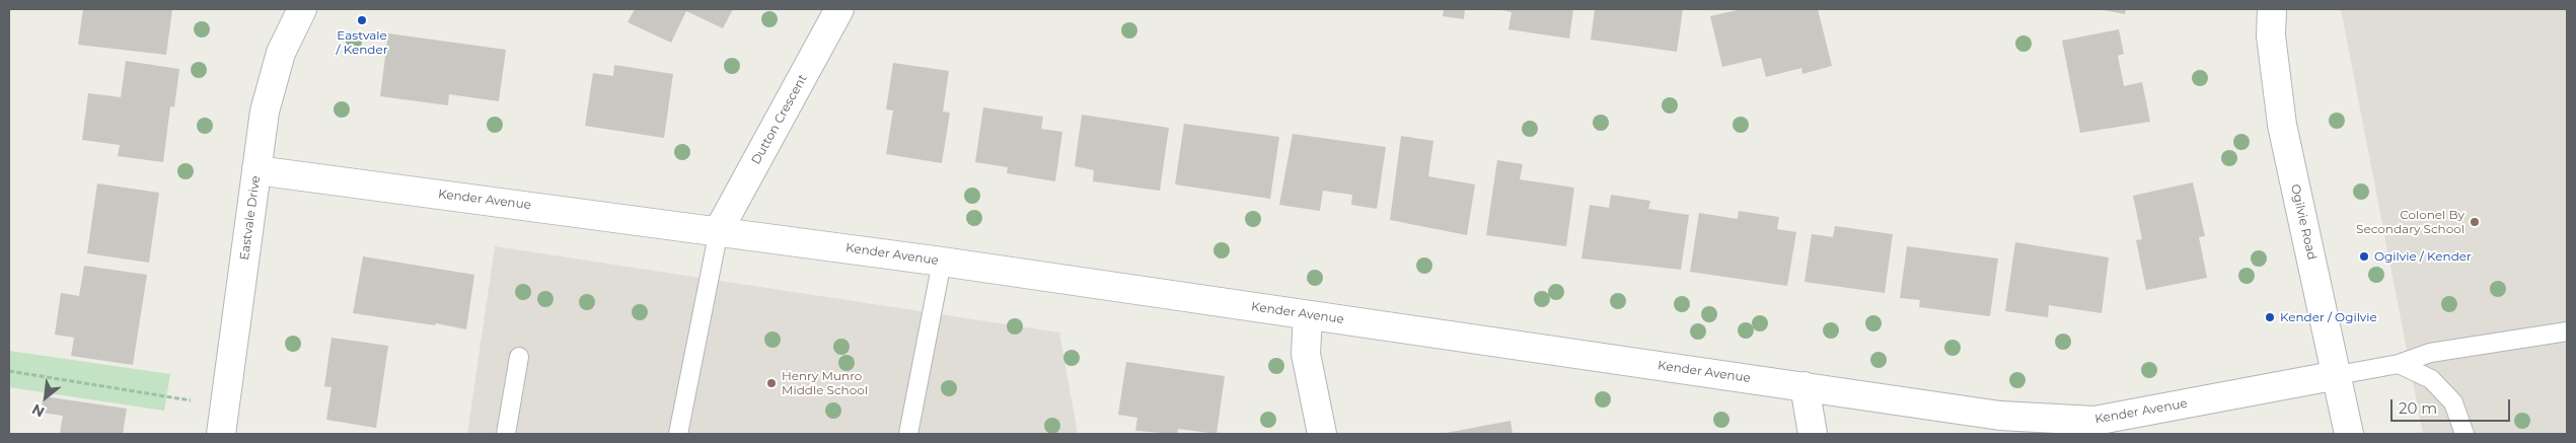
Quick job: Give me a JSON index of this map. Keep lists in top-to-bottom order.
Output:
{
  "streets": {
    "street": [
      "Dutton Crescent",
      "Kender Avenue",
      "Eastvale Drive",
      "Ogilvie Road"
    ]
  },
  "crossings": [
    ["Dutton Crescent", "Kender Avenue"],
    ["Kender Avenue", "Eastvale Drive"],
    ["Kender Avenue", "Ogilvie Road"]
  ],
  "places": [
    "Eastvale / Kender",
    "Colonel By Secondary School",
    "Ogilvie / Kender",
    "Kender / Ogilvie",
    "Henry Munro Middle School"
  ],
  "scale_bar": "20 m",
  "north": "bottom left"
}
